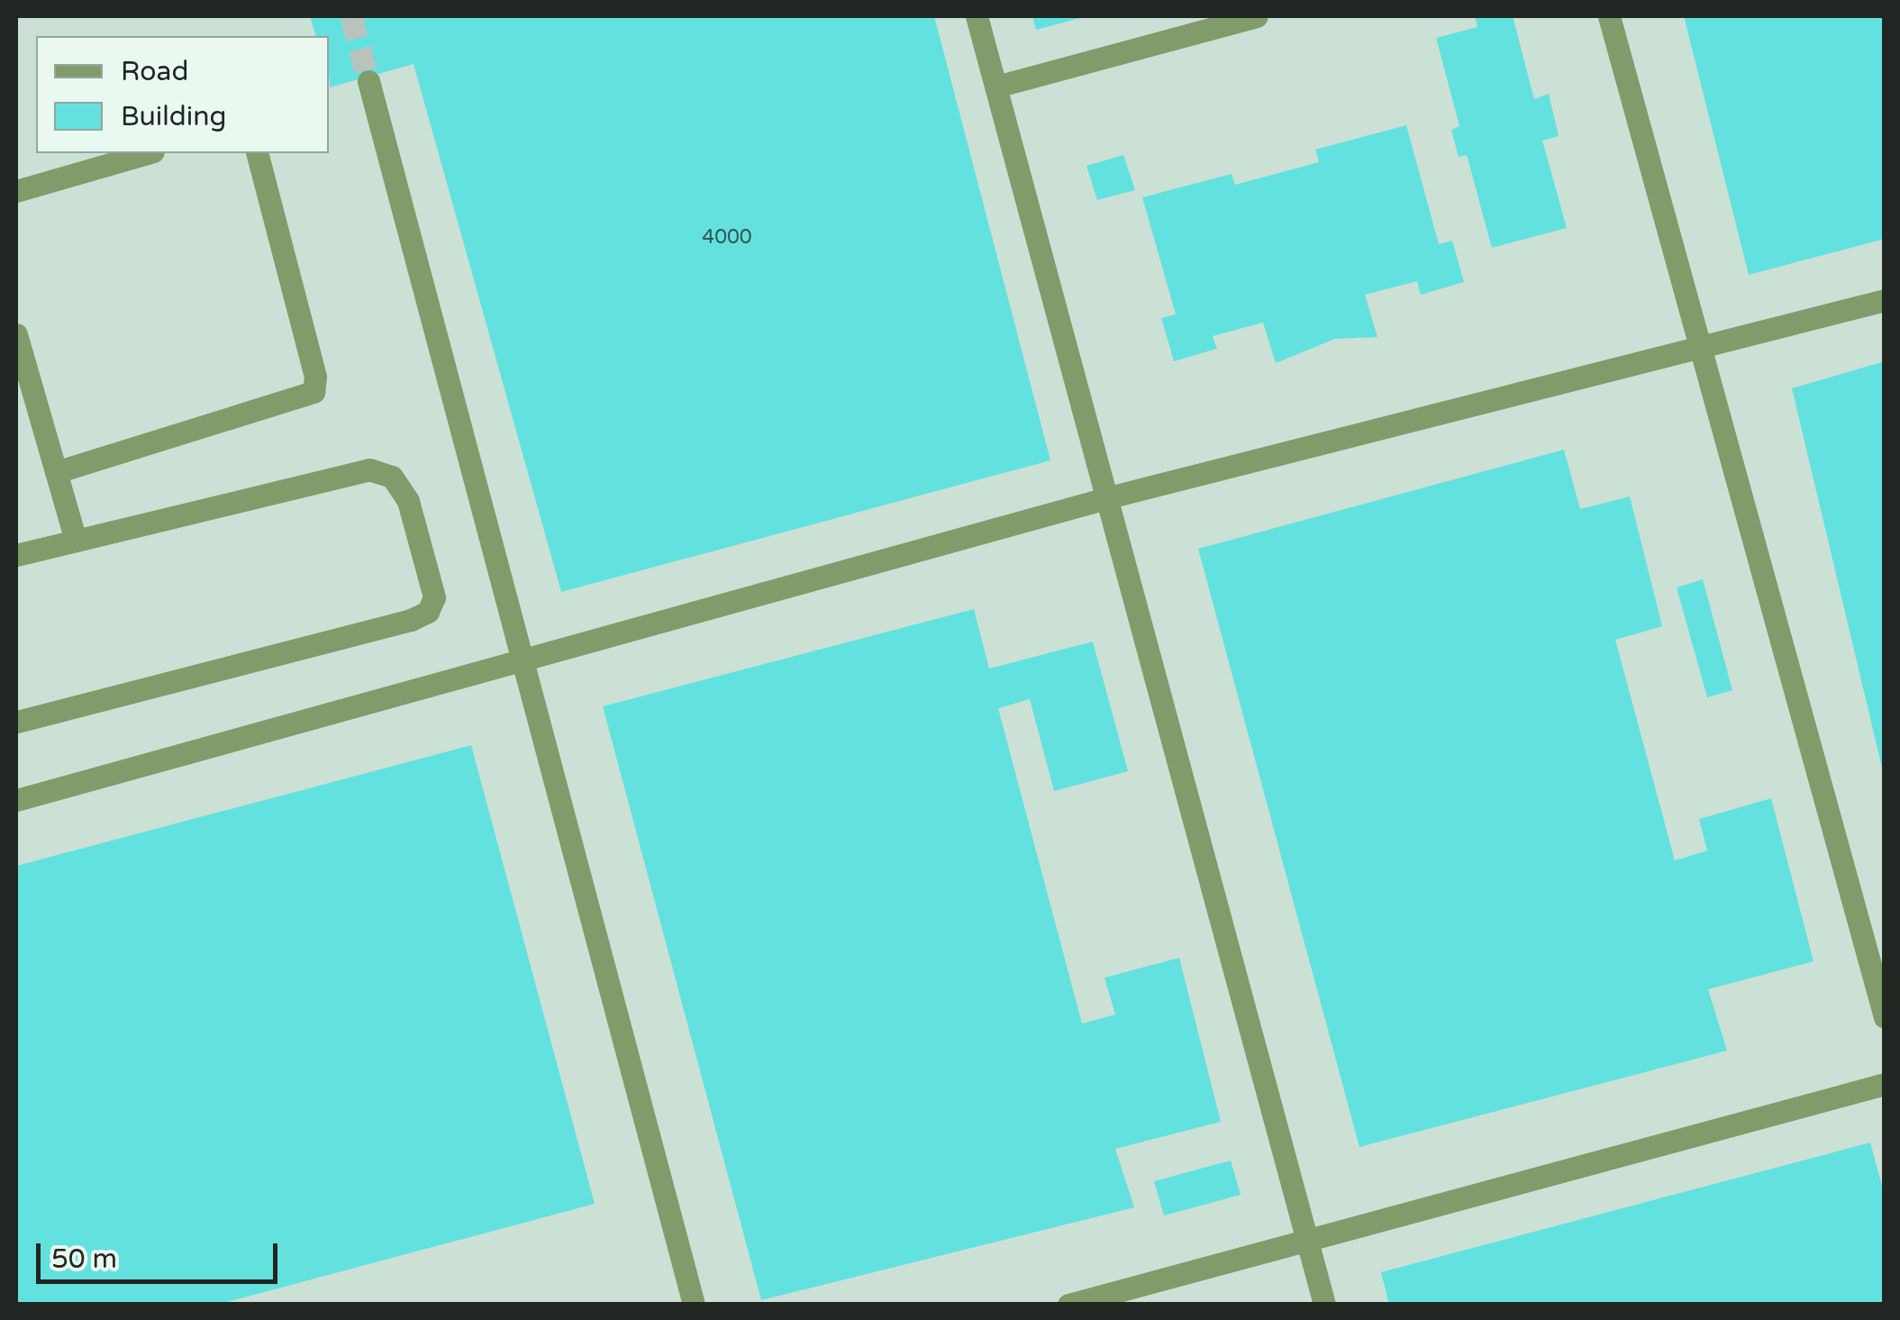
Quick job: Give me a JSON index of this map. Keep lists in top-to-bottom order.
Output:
{
  "house_numbers": ["4000"],
  "legend": ["Road", "Building"],
  "scale_bar": "50 m"
}
